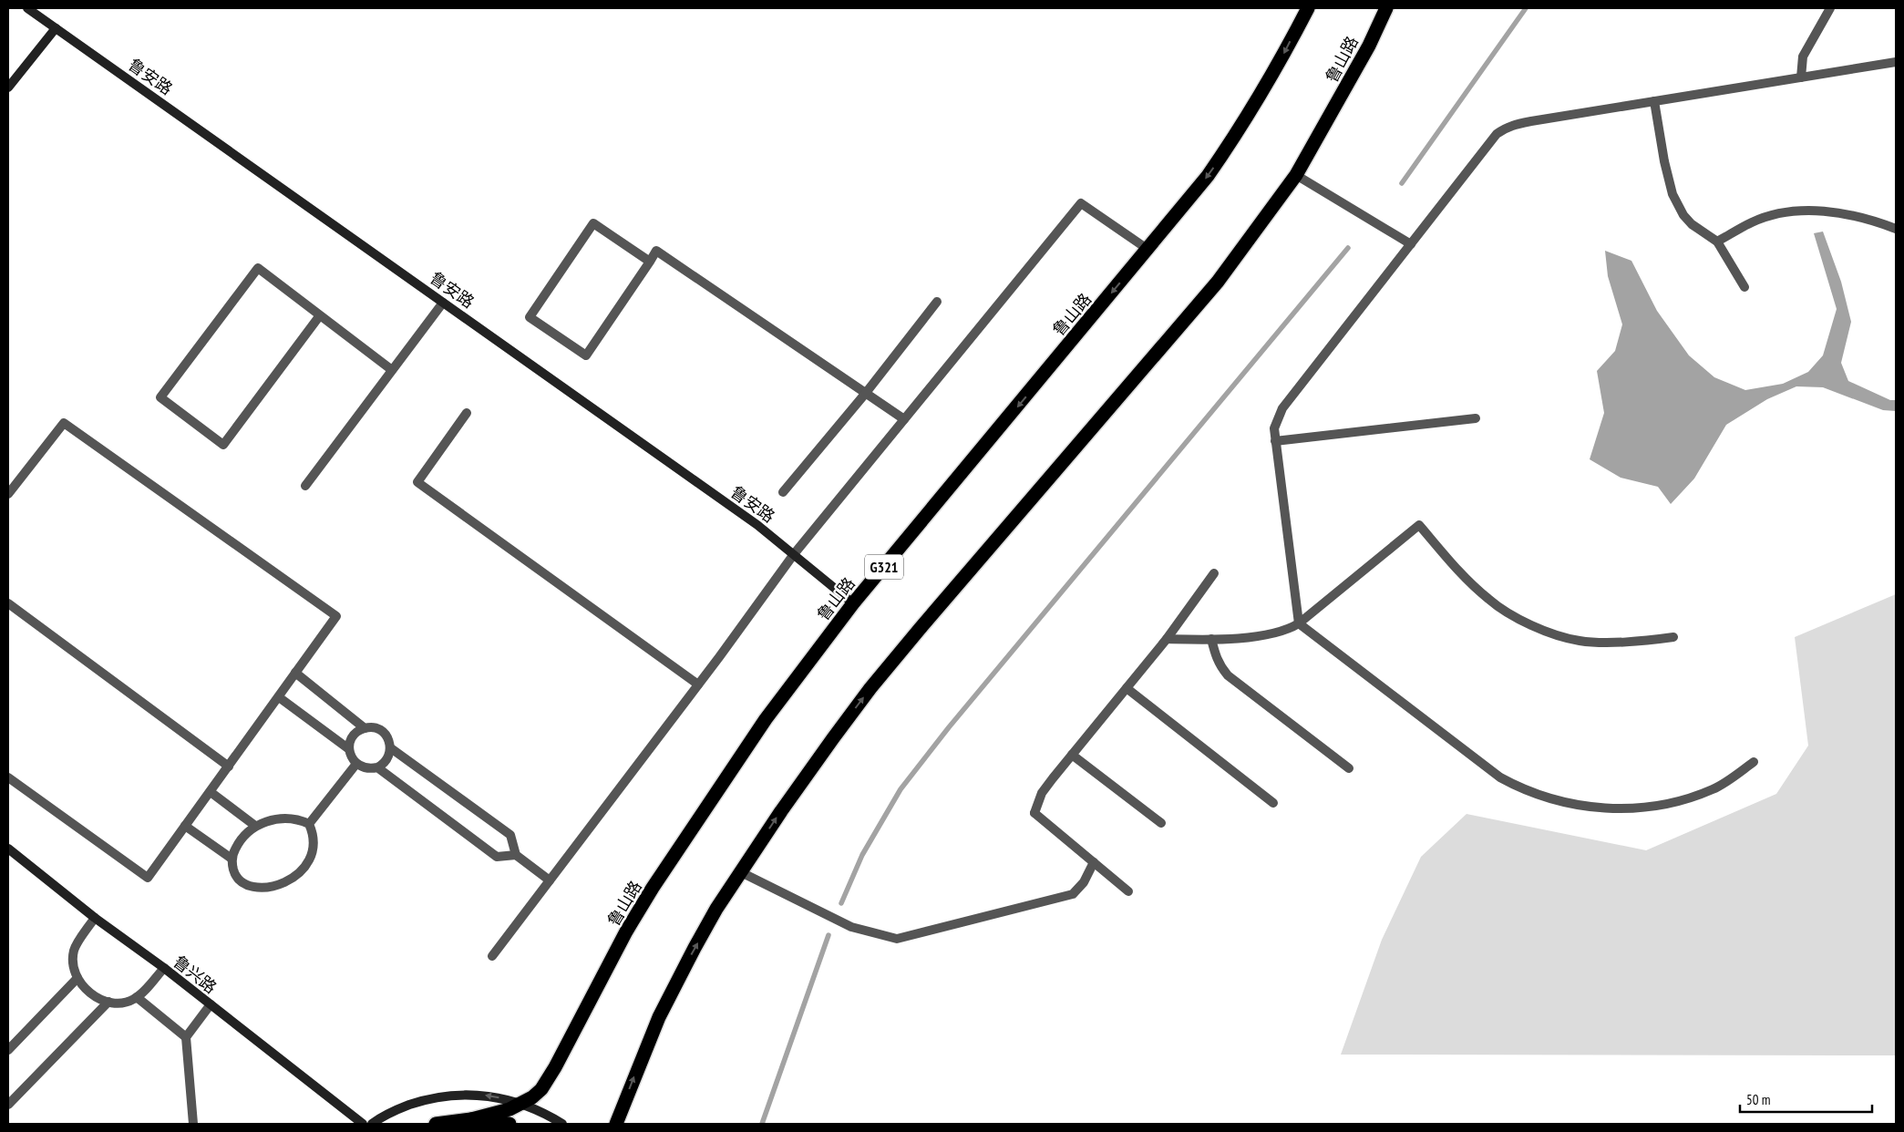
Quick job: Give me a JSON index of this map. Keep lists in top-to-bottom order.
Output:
{
  "streets": {
    "highway": ["鲁山路", "G321"],
    "street": ["鲁安路", "鲁兴路"]
  },
  "crossings": [
    ["鲁山路", "鲁安路"]
  ],
  "scale_bar": "50 m"
}
